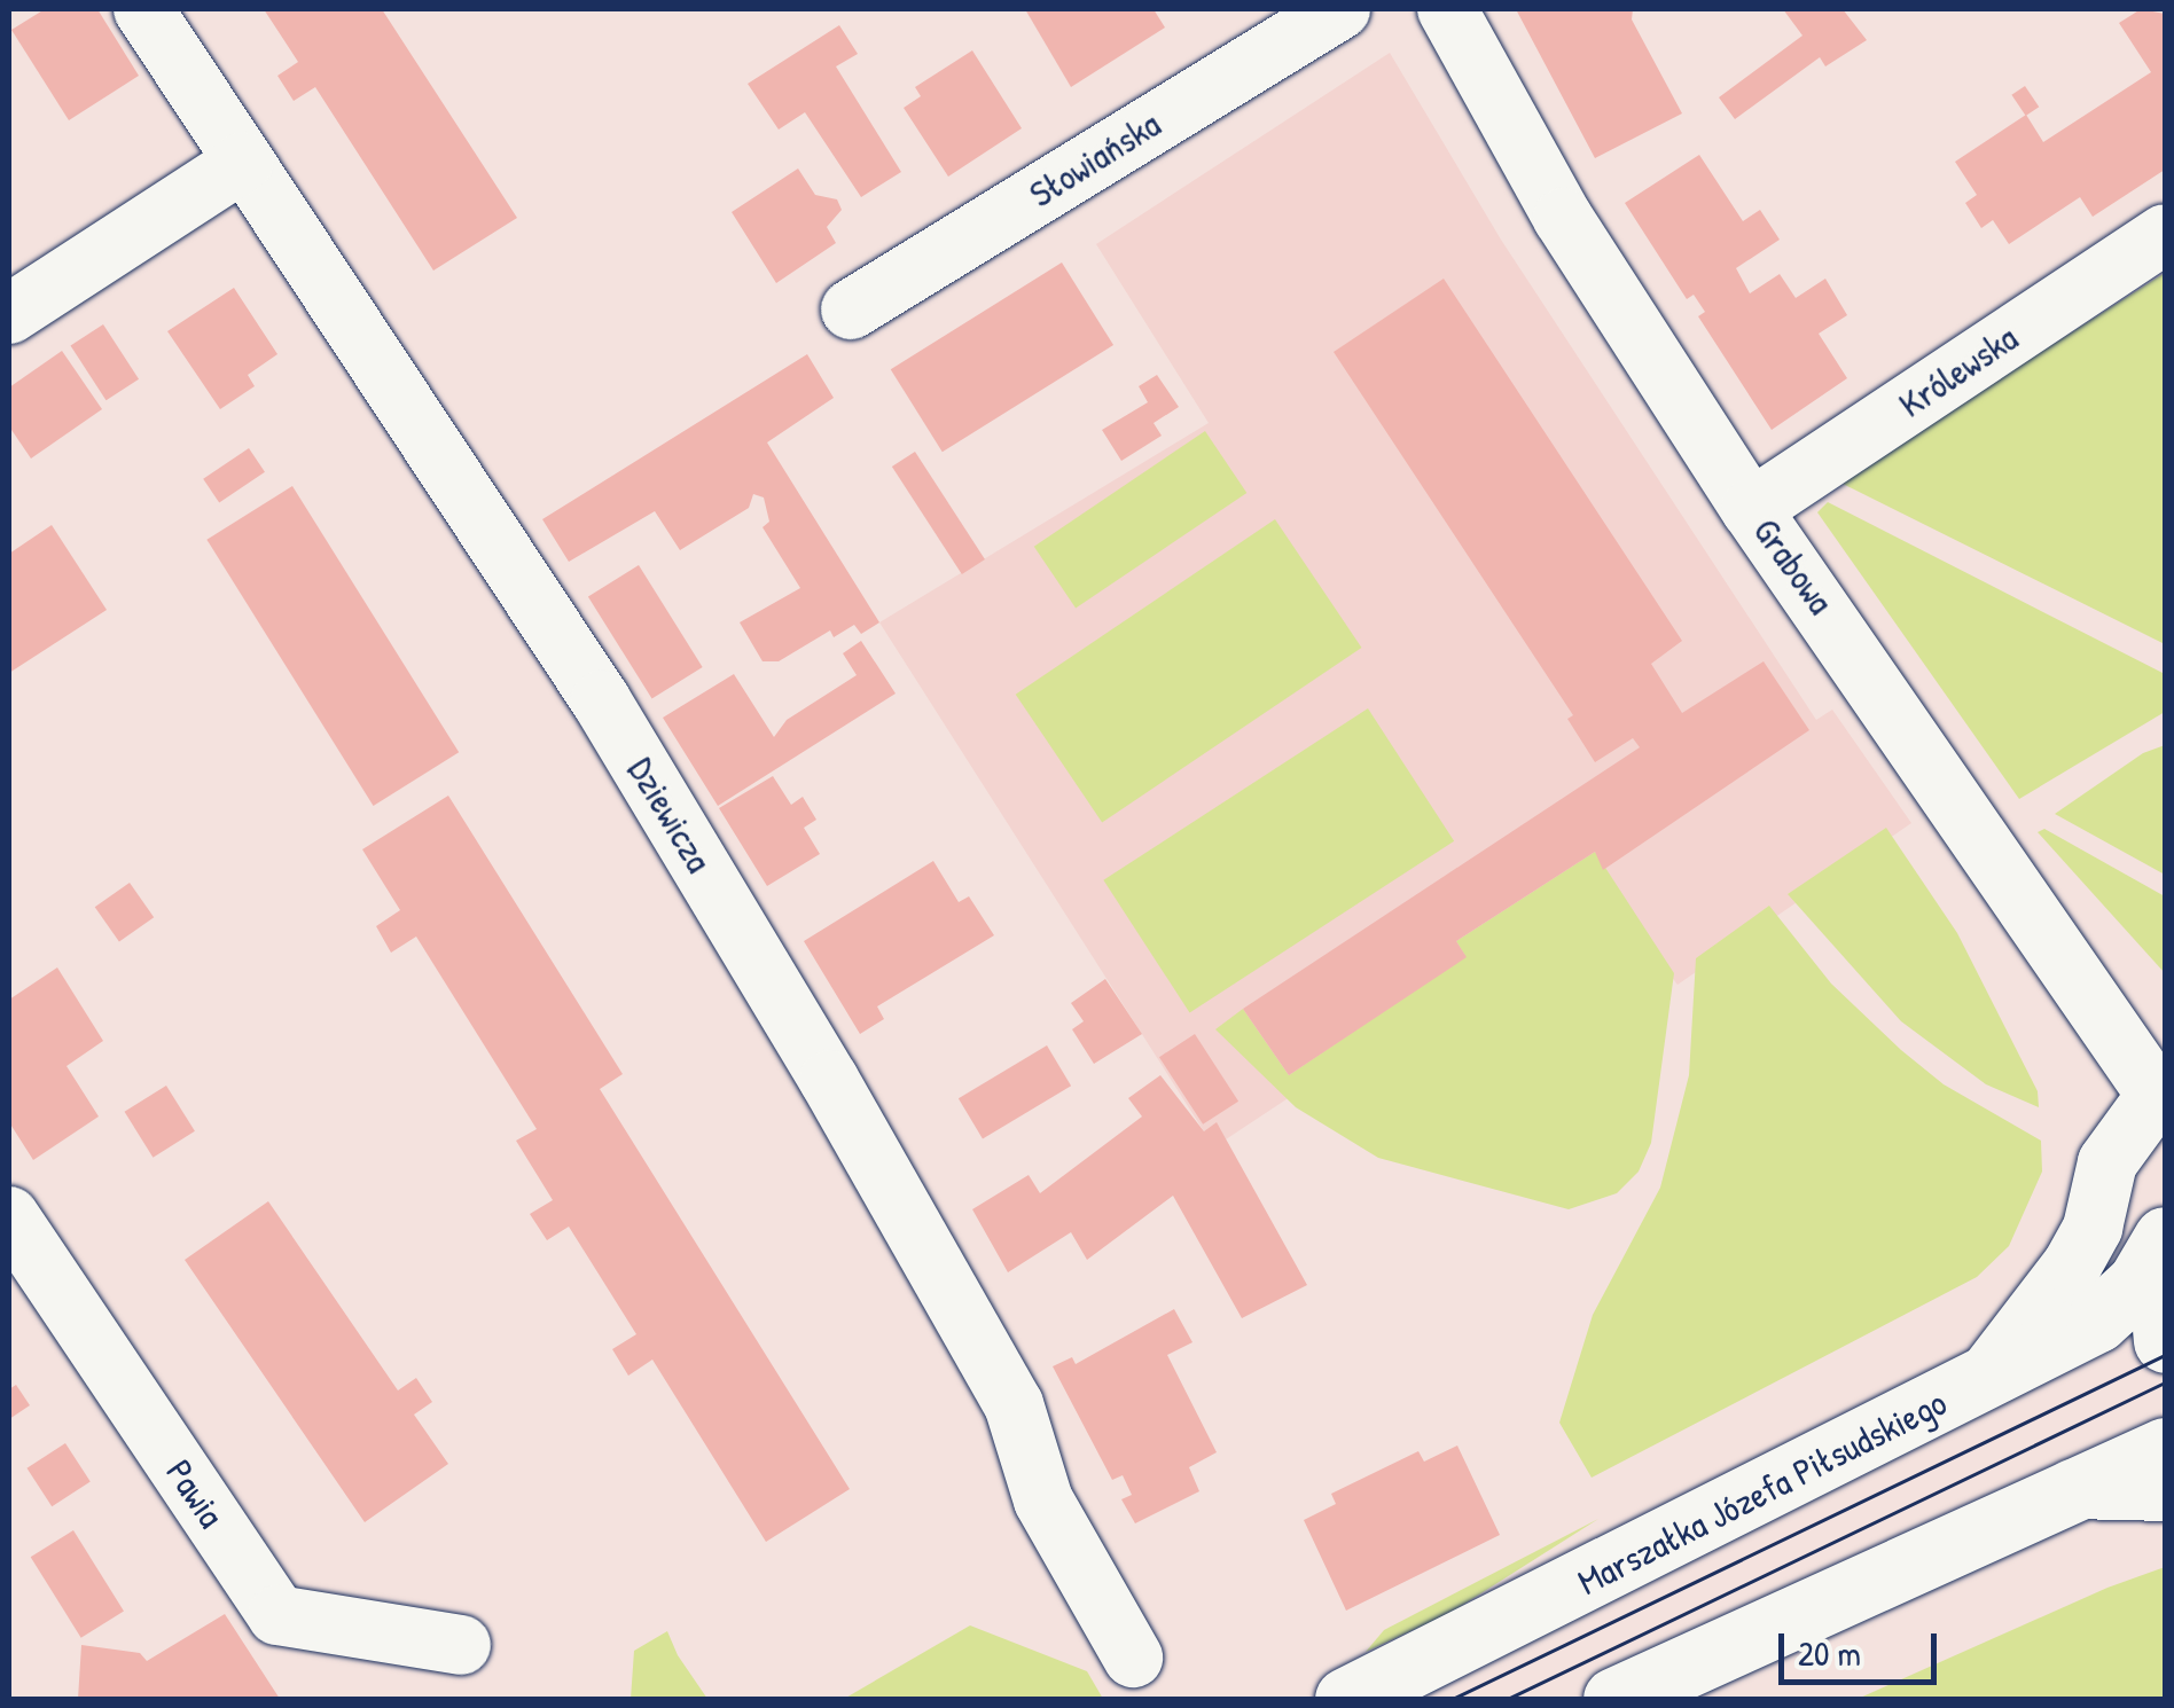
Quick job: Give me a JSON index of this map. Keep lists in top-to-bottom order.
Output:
{
  "streets": {
    "main road": ["Marszałka Józefa Piłsudskiego"],
    "street": [
      "Słowiańska",
      "Królewska",
      "Grabowa",
      "Dziewicza",
      "Pawia"
    ]
  },
  "crossings": [
    ["Królewska", "Grabowa"]
  ],
  "scale_bar": "20 m"
}
